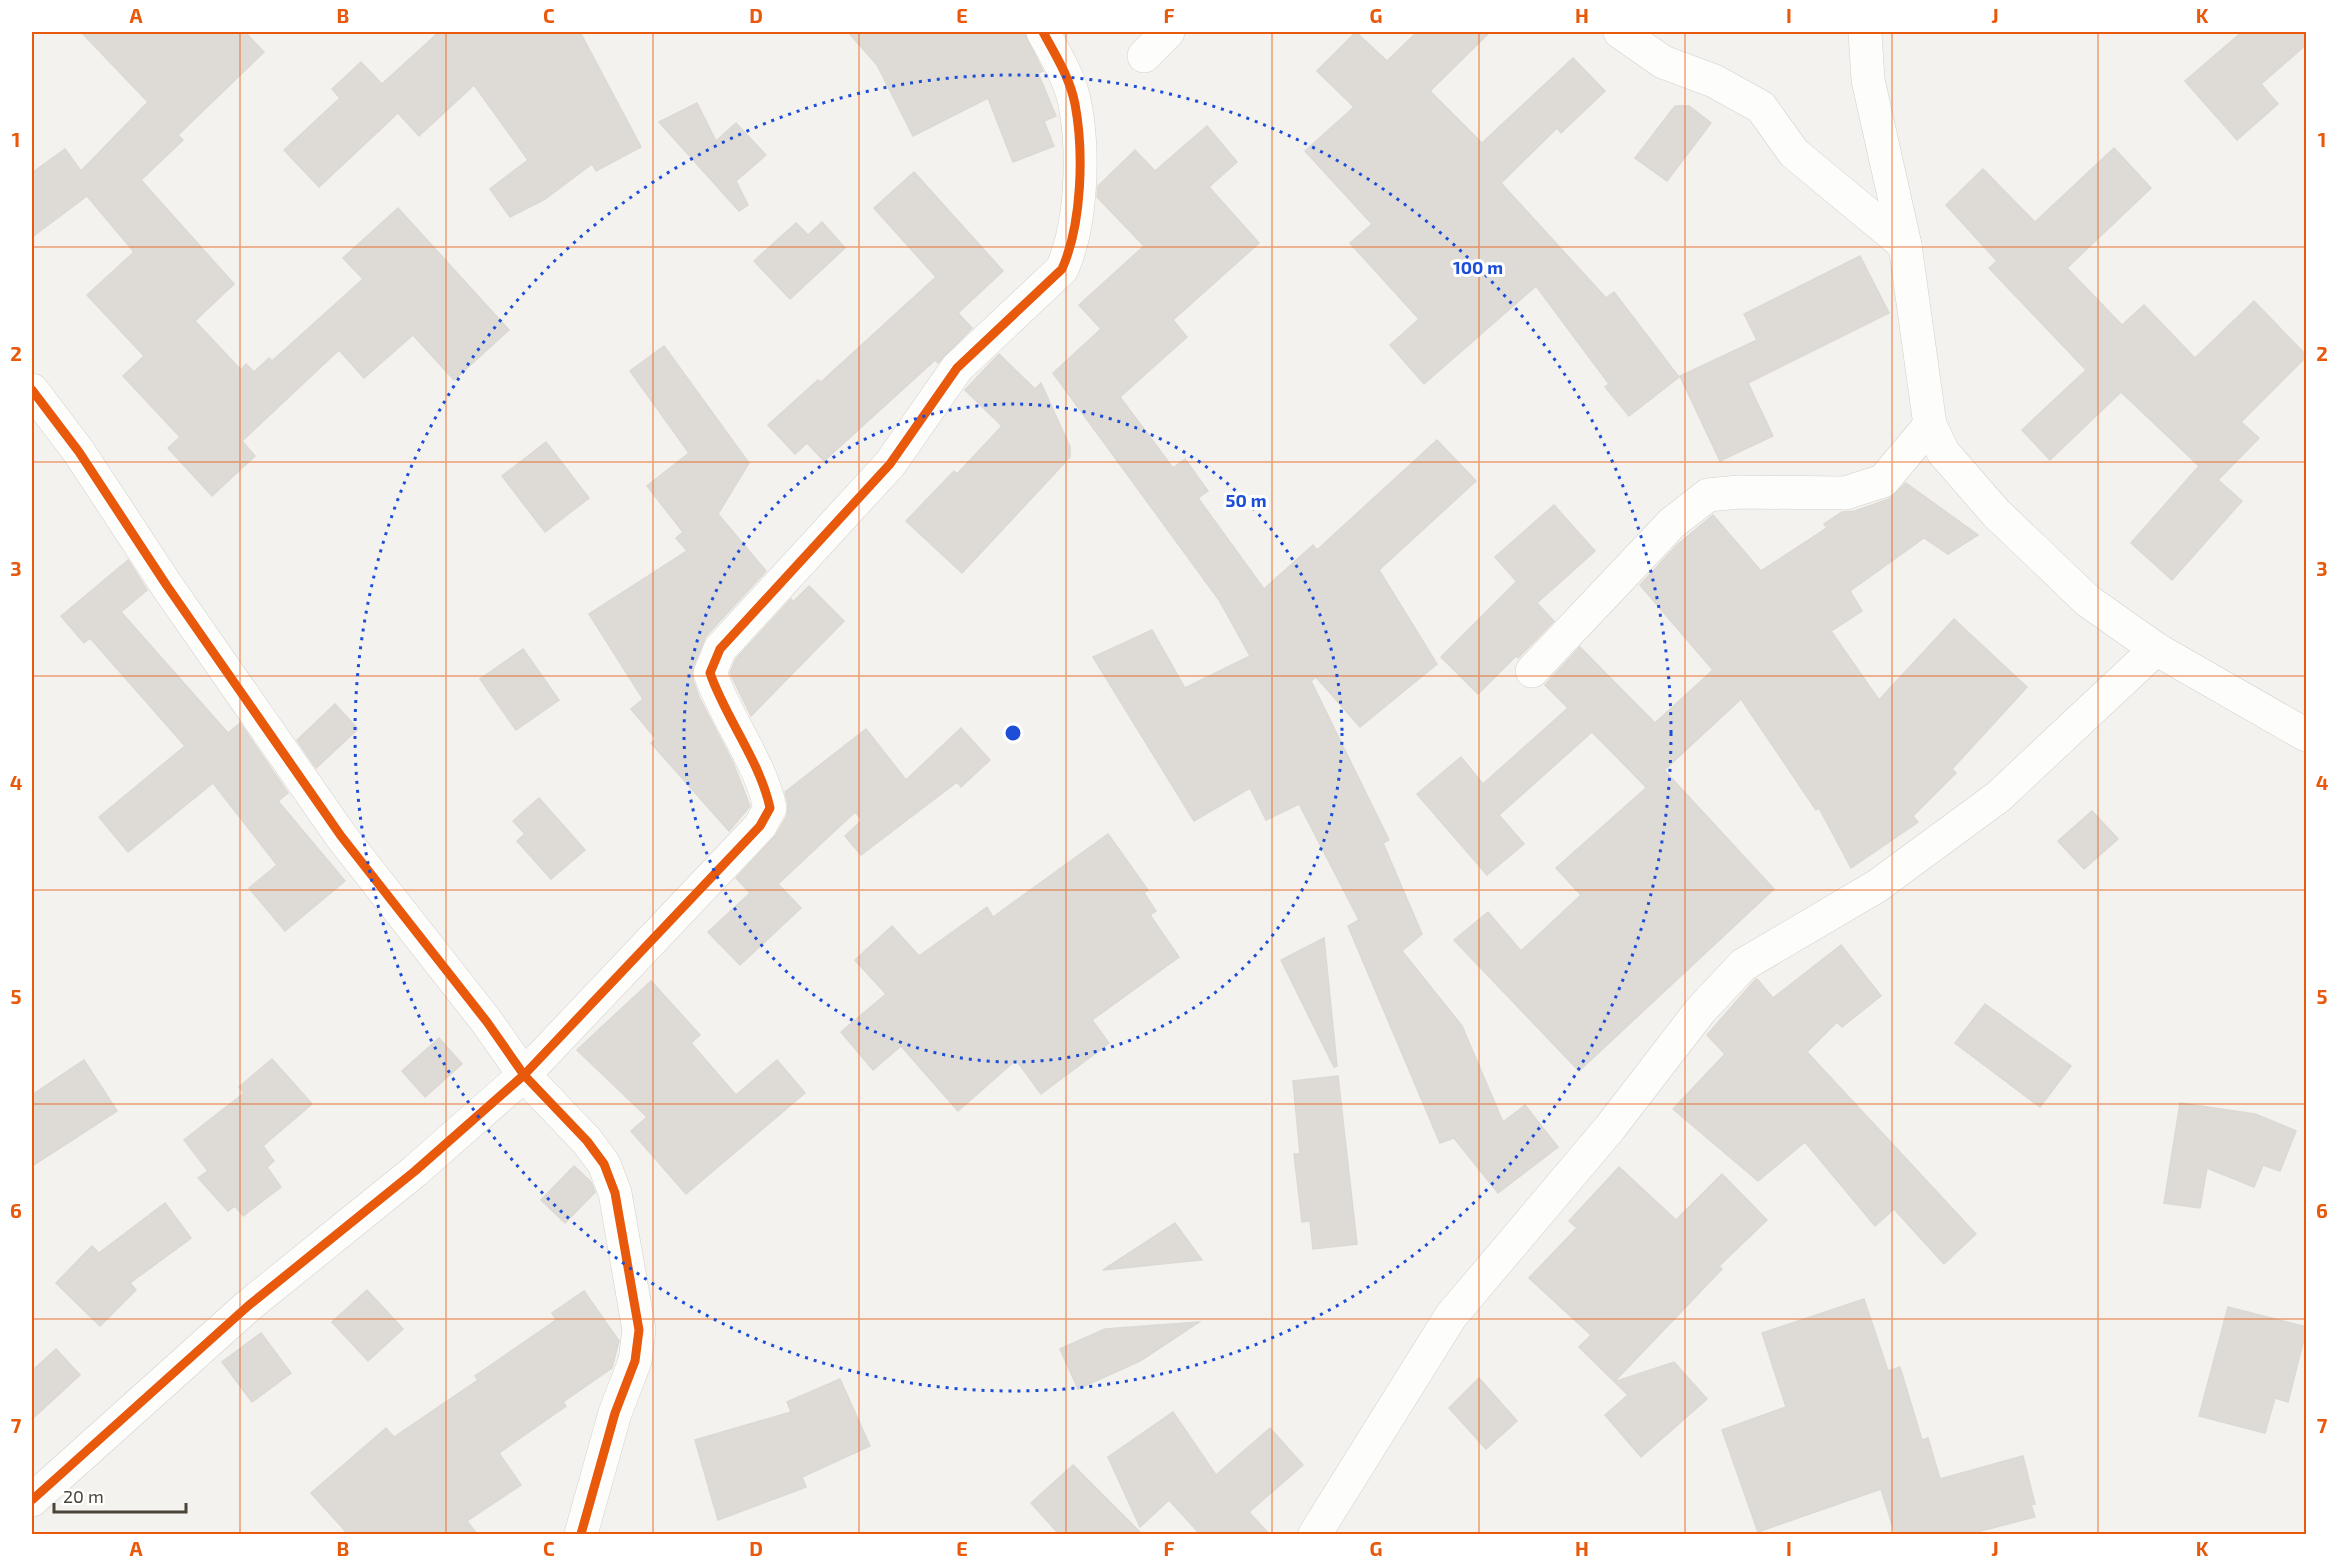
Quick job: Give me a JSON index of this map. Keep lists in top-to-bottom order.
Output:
{
  "scale_bar": "20 m",
  "grid": {
    "columns": [
      "A",
      "B",
      "C",
      "D",
      "E",
      "F",
      "G",
      "H",
      "I",
      "J",
      "K"
    ],
    "rows": [
      "1",
      "2",
      "3",
      "4",
      "5",
      "6",
      "7"
    ]
  },
  "rings": ["100 m", "50 m"]
}
